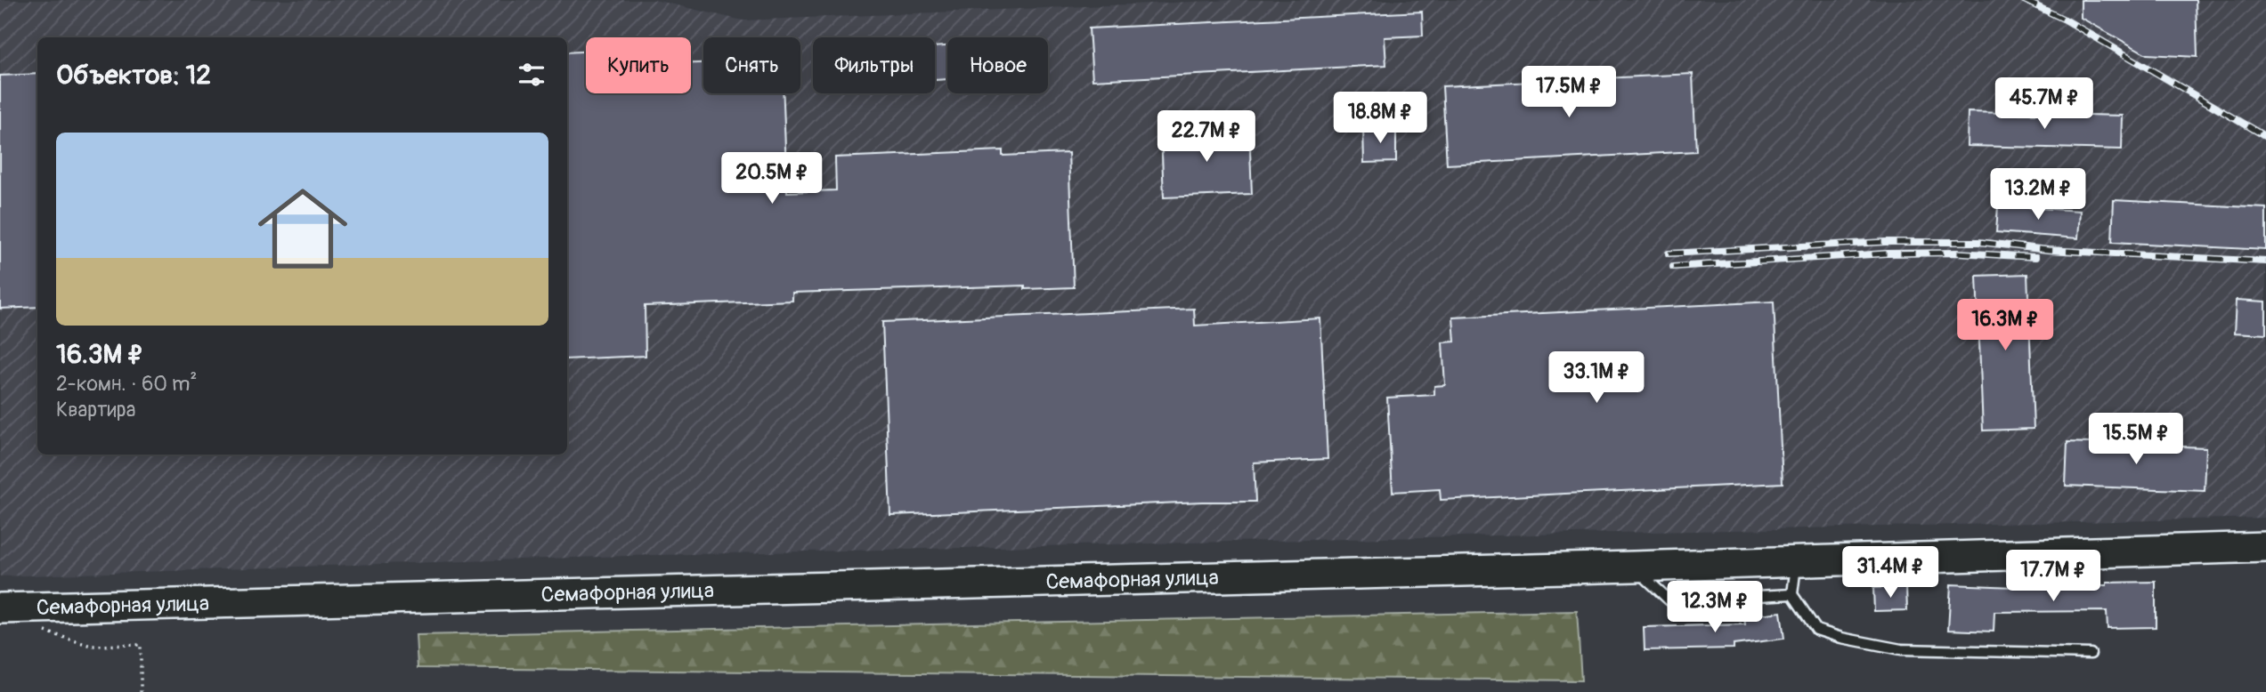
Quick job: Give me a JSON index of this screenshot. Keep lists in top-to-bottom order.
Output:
{
  "streets": {
    "highway": ["Семафорная улица"]
  },
  "page": {
    "chip": [
      "Купить",
      "Снять",
      "Фильтры",
      "Новое"
    ],
    "heading": "Объектов: 12",
    "price": [
      "17.5M ₽",
      "45.7M ₽",
      "18.8M ₽",
      "22.7M ₽",
      "20.5M ₽",
      "13.2M ₽",
      "16.3M ₽",
      "33.1M ₽",
      "15.5M ₽",
      "31.4M ₽",
      "17.7M ₽",
      "12.3M ₽"
    ],
    "list": [
      {
        "name": "16.3M ₽",
        "note": "2-комн. · 60 m² · Квартира"
      }
    ]
  }
}
